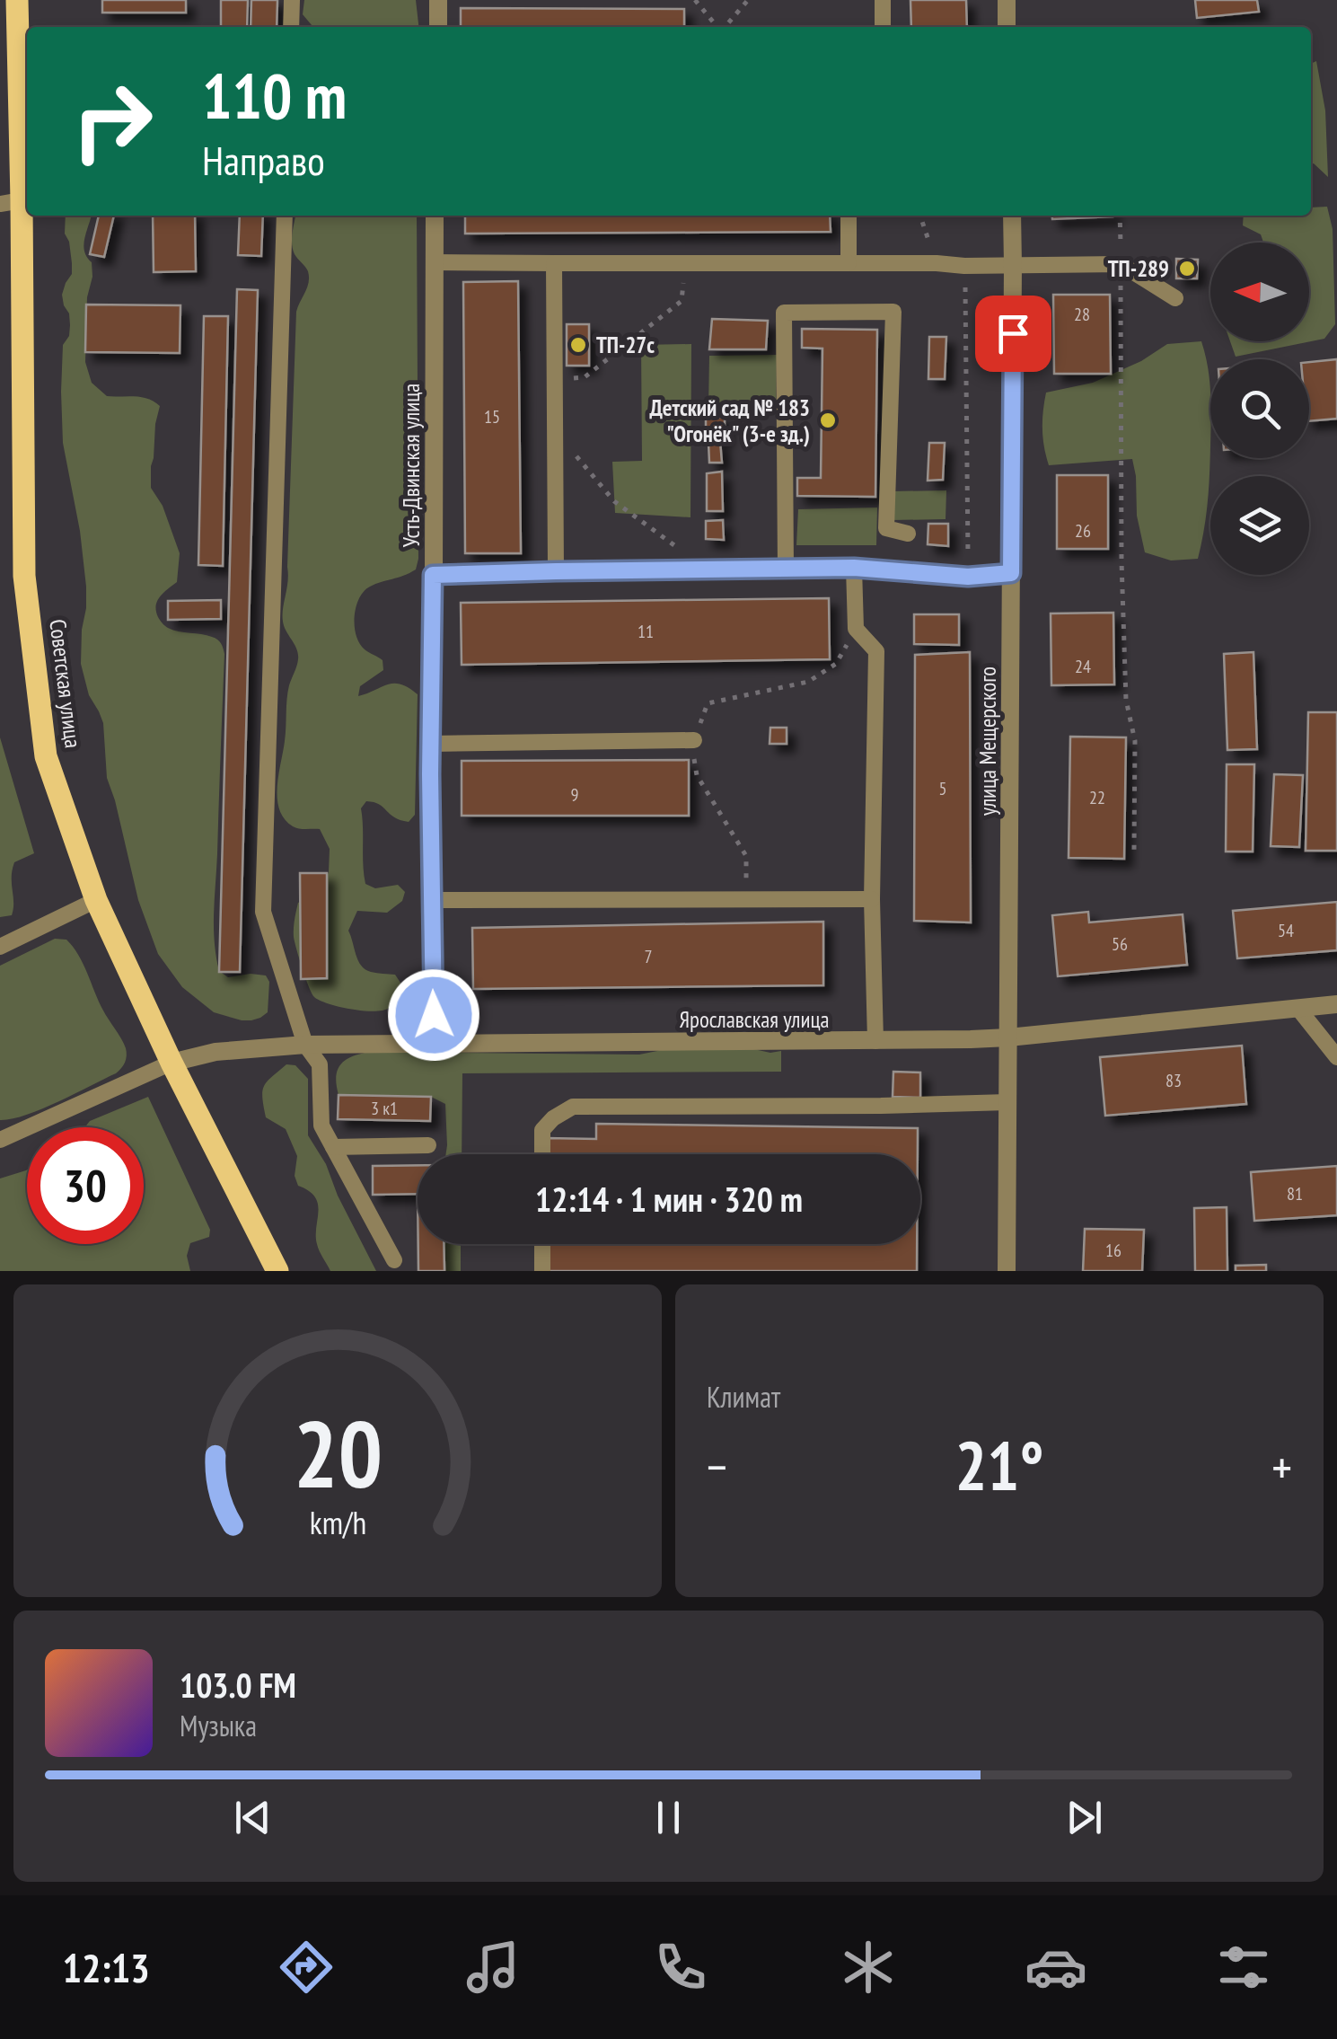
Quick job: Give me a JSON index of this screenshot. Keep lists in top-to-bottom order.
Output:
{
  "streets": {
    "main road": ["Советская улица"],
    "street": ["Усть-Двинская улица", "улица Мещерского", "Ярославская улица"]
  },
  "crossings": [
    ["Усть-Двинская улица", "Ярославская улица"],
    ["Советская улица", "Ярославская улица"],
    ["улица Мещерского", "Ярославская улица"]
  ],
  "places": ["ТП-289", "ТП-27c", "Детский сад № 183 \"Огонёк\" (3-е зд.)"],
  "house_numbers": [
    "28",
    "15",
    "26",
    "11",
    "24",
    "5",
    "9",
    "22",
    "54",
    "56",
    "7",
    "83",
    "3 к1",
    "81",
    "16"
  ],
  "north": "left",
  "page": {
    "turn": ["110 m", "Направо"],
    "limit": "30",
    "trip": "12:14 · 1 мин · 320 m",
    "tile": "Климат",
    "heat": ["−", "21°", "+"],
    "song": ["103.0 FM", "Музыка"],
    "tabs": "12:13",
    "gauge": ["20", "km/h"]
  }
}
